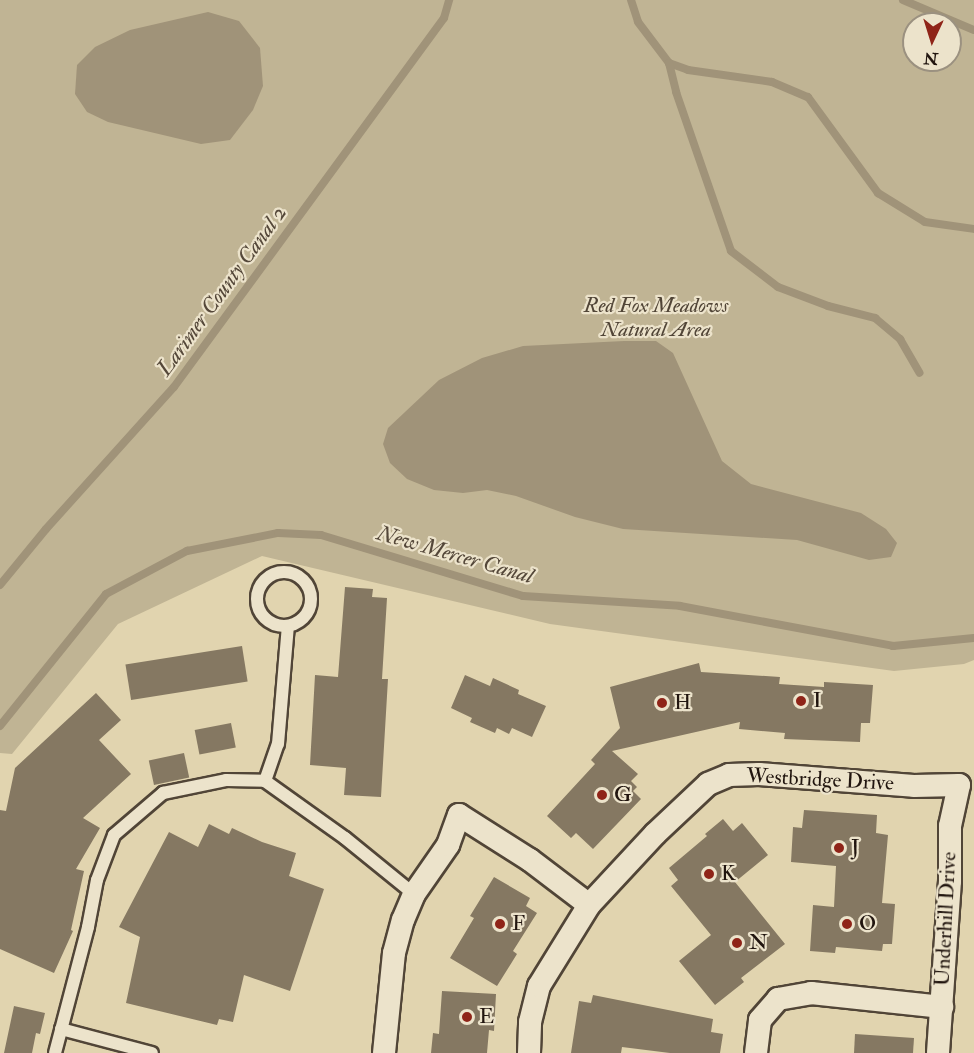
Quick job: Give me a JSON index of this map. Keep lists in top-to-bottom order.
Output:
{
  "streets": {
    "street": ["Westbridge Drive", "Underhill Drive"]
  },
  "crossings": [
    ["Westbridge Drive", "Underhill Drive"]
  ],
  "water": ["Larimer County Canal 2", "New Mercer Canal"],
  "parks": ["Red Fox Meadows Natural Area"],
  "places": [
    "I",
    "H",
    "G",
    "J",
    "K",
    "F",
    "O",
    "N",
    "E"
  ],
  "north": "bottom"
}
